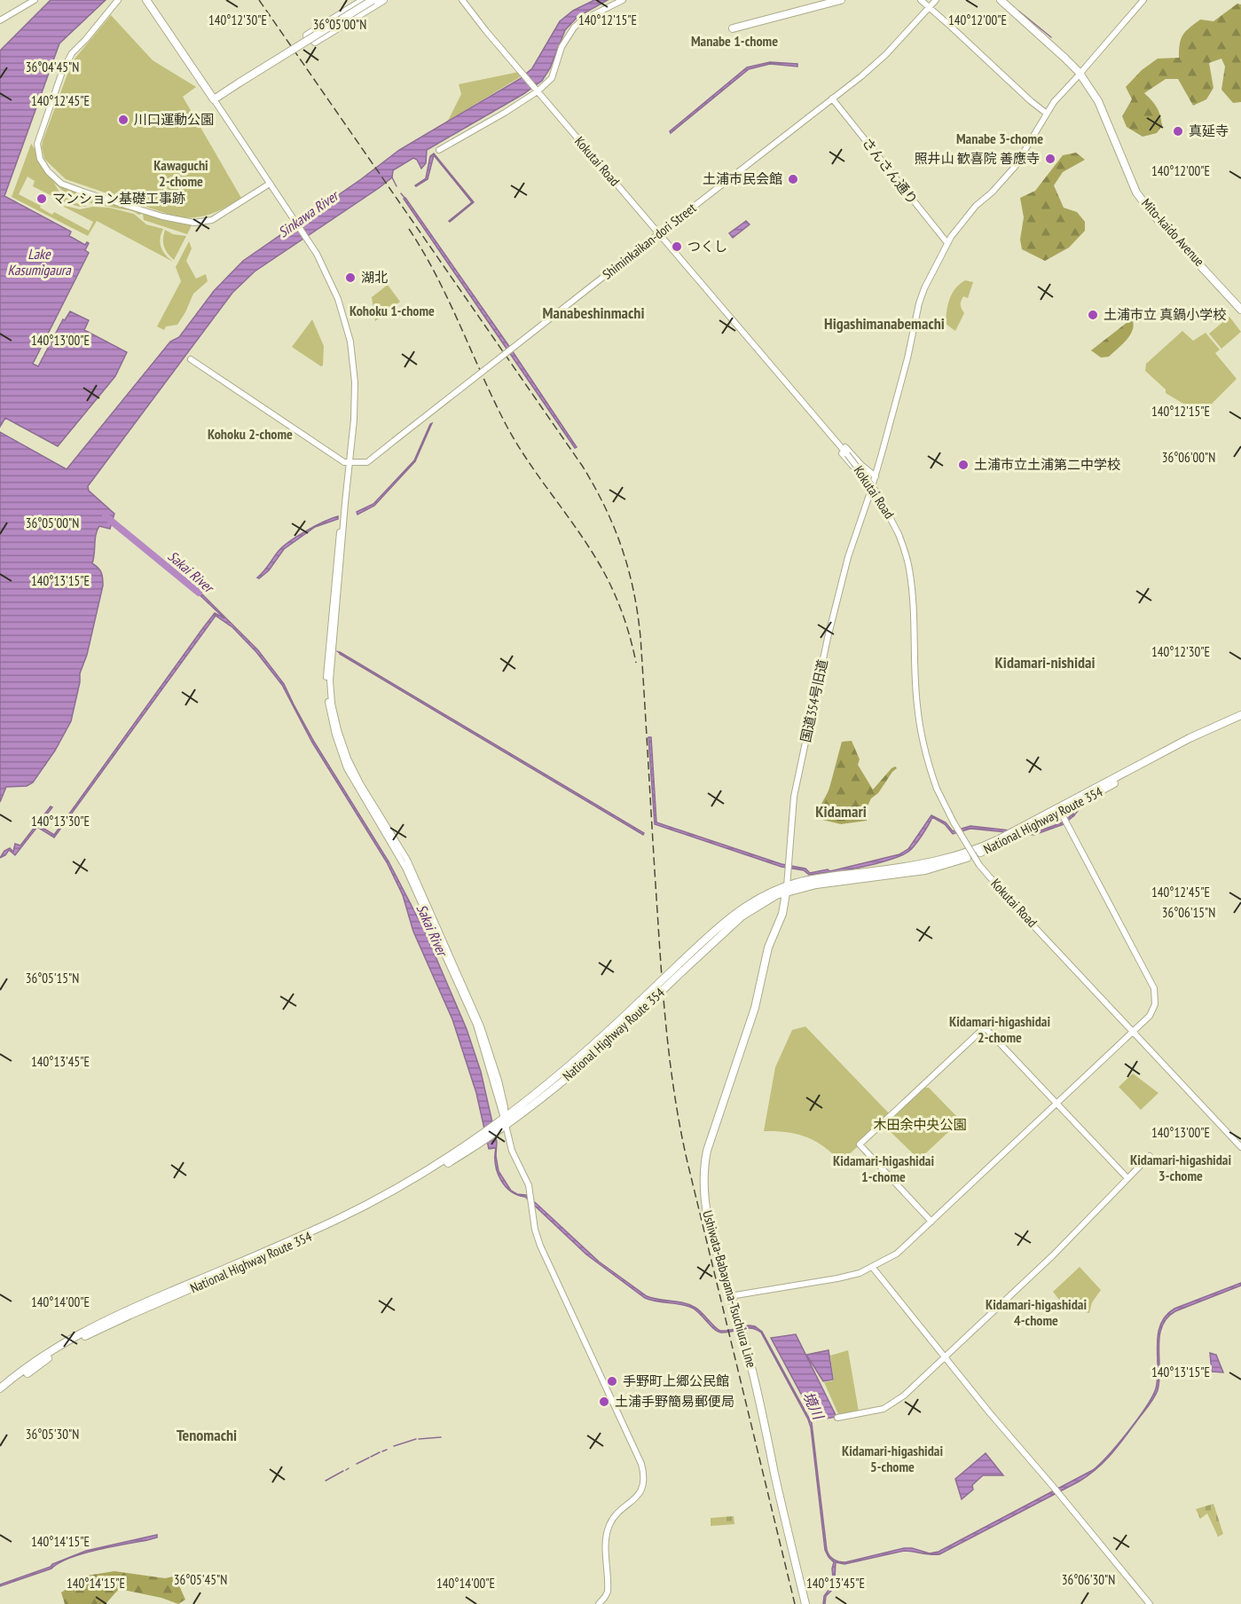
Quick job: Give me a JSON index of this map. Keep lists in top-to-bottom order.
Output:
{
  "streets": {
    "highway": ["Mito-kaido Avenue", "National Highway Route 354"],
    "main road": ["Ushiwata-Babayama-Tsuchiura Line"],
    "street": [
      "Kokutai Road",
      "さんさん通り",
      "Shiminkaikan-dori Street",
      "国道354号旧道"
    ]
  },
  "crossings": [
    ["Kokutai Road", "Shiminkaikan-dori Street"],
    ["さんさん通り", "Shiminkaikan-dori Street"],
    ["さんさん通り", "国道354号旧道"],
    ["国道354号旧道", "National Highway Route 354"],
    ["国道354号旧道", "Ushiwata-Babayama-Tsuchiura Line"],
    ["National Highway Route 354", "Ushiwata-Babayama-Tsuchiura Line"]
  ],
  "districts": [
    "Manabe 1-chome",
    "Manabe 3-chome",
    "Kawaguchi 2-chome",
    "Kohoku 1-chome",
    "Manabeshinmachi",
    "Higashimanabemachi",
    "Kohoku 2-chome",
    "Kidamari-nishidai",
    "Kidamari",
    "Kidamari-higashidai 2-chome",
    "Kidamari-higashidai 3-chome",
    "Kidamari-higashidai 1-chome",
    "Kidamari-higashidai 4-chome",
    "Tenomachi",
    "Kidamari-higashidai 5-chome"
  ],
  "water": [
    "Sinkawa River",
    "Lake Kasumigaura",
    "Sakai River",
    "境川"
  ],
  "parks": ["木田余中央公園"],
  "places": [
    "川口運動公園",
    "真延寺",
    "照井山 歓喜院 善應寺",
    "土浦市民会館",
    "マンション基礎工事跡",
    "つくし",
    "湖北",
    "土浦市立 真鍋小学校",
    "土浦市立土浦第二中学校",
    "手野町上郷公民館",
    "土浦手野簡易郵便局"
  ],
  "coordinates": [
    "140°12'30\"E",
    "140°12'15\"E",
    "140°12'00\"E",
    "36°05'00\"N",
    "36°04'45\"N",
    "140°12'45\"E",
    "140°13'00\"E",
    "36°06'00\"N",
    "140°13'15\"E",
    "140°13'30\"E",
    "36°06'15\"N",
    "36°05'15\"N",
    "140°13'45\"E",
    "140°14'00\"E",
    "36°05'30\"N",
    "140°14'15\"E",
    "36°05'45\"N",
    "36°06'30\"N"
  ]
}
